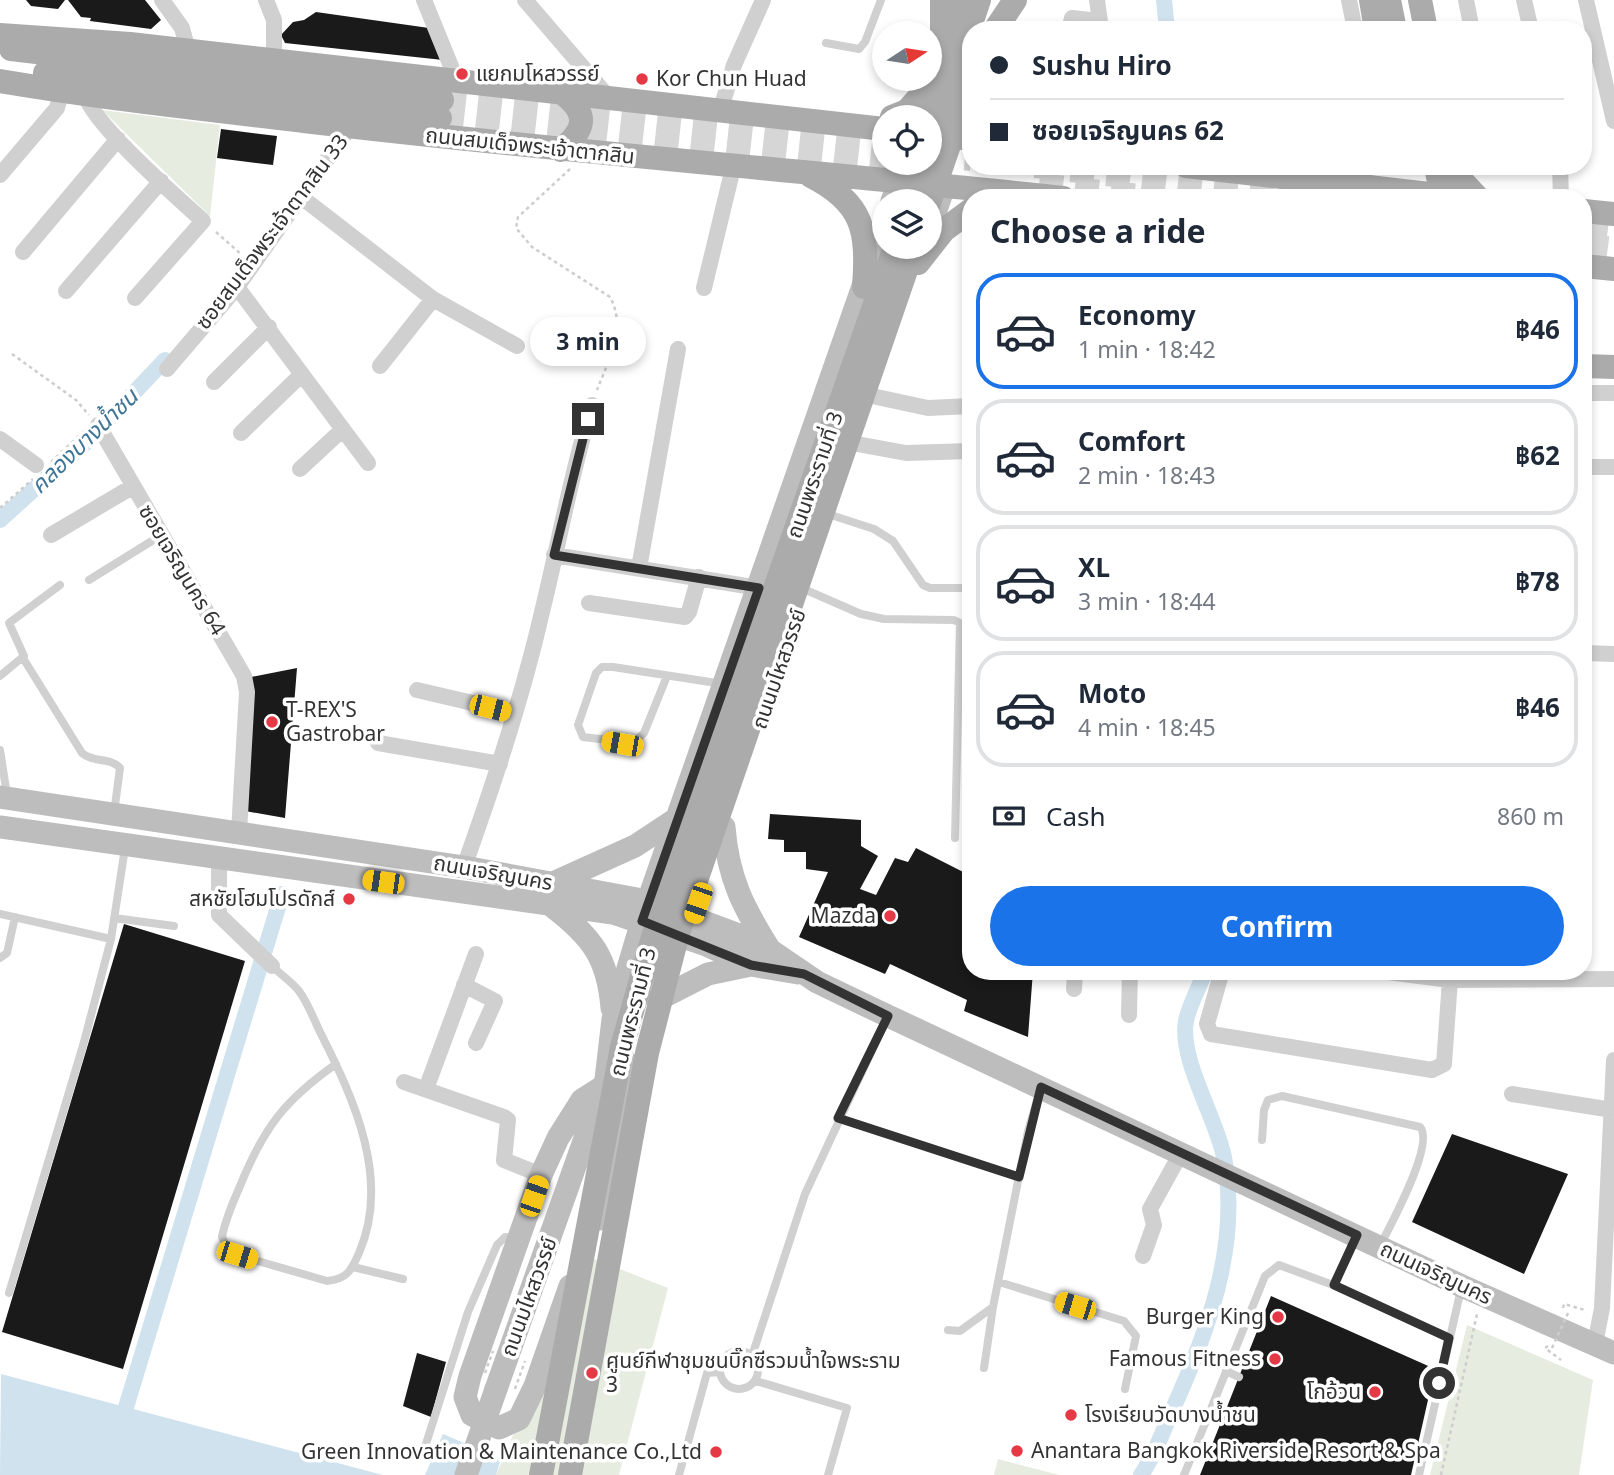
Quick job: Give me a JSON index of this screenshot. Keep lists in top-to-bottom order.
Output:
{
  "streets": {
    "main road": [
      "ถนนสมเด็จพระเจ้าตากสิน",
      "ถนนพระรามที่ 3",
      "ถนนมไหสวรรย์",
      "ถนนเจริญนคร"
    ],
    "street": ["ซอยสมเด็จพระเจ้าตากสิน 33", "ซอยเจริญนคร 64"]
  },
  "crossings": [
    ["ถนนสมเด็จพระเจ้าตากสิน", "ซอยสมเด็จพระเจ้าตากสิน 33"],
    ["ซอยเจริญนคร 64", "ถนนเจริญนคร"],
    ["ถนนมไหสวรรย์", "ถนนเจริญนคร"]
  ],
  "water": ["คลองบางน้ำชน"],
  "places": [
    "แยกมโหสวรรย์",
    "Kor Chun Huad",
    "T-REX'S Gastrobar",
    "สหชัยโฮมโปรดักส์",
    "Mazda",
    "Burger King",
    "Famous Fitness",
    "ศูนย์กีฬาชุมชนบิ๊กซีรวมน้ำใจพระราม 3",
    "โกอ้วน",
    "โรงเรียนวัดบางน้ำชน",
    "Anantara Bangkok Riverside Resort & Spa",
    "Green Innovation & Maintenance Co.,Ltd"
  ],
  "north": "right",
  "page": {
    "banner": ["Sushu Hiro", "ซอยเจริญนคร 62"],
    "heading": "Choose a ride",
    "list": [
      {
        "name": "Economy",
        "note": "1 min · 18:42",
        "value": "฿46"
      },
      {
        "name": "Comfort",
        "note": "2 min · 18:43",
        "value": "฿62"
      },
      {
        "name": "XL",
        "note": "3 min · 18:44",
        "value": "฿78"
      },
      {
        "name": "Moto",
        "note": "4 min · 18:45",
        "value": "฿46"
      }
    ],
    "bubble": "3 min",
    "pay": ["Cash", "860 m"],
    "buttons": "Confirm"
  }
}
